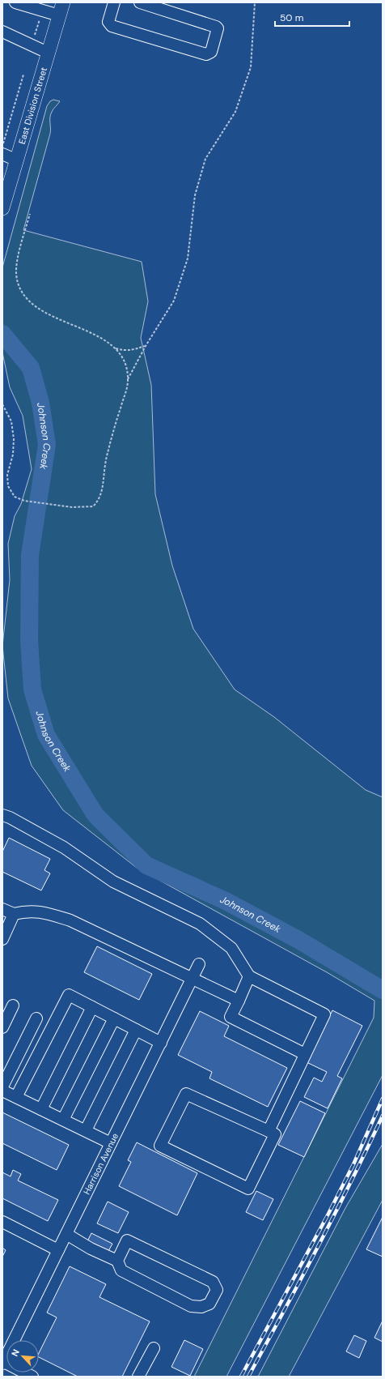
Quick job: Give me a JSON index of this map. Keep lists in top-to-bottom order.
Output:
{
  "streets": {
    "main road": ["East Division Street"],
    "street": ["Harrison Avenue"]
  },
  "water": ["Johnson Creek"],
  "scale_bar": "50 m",
  "north": "top left"
}
